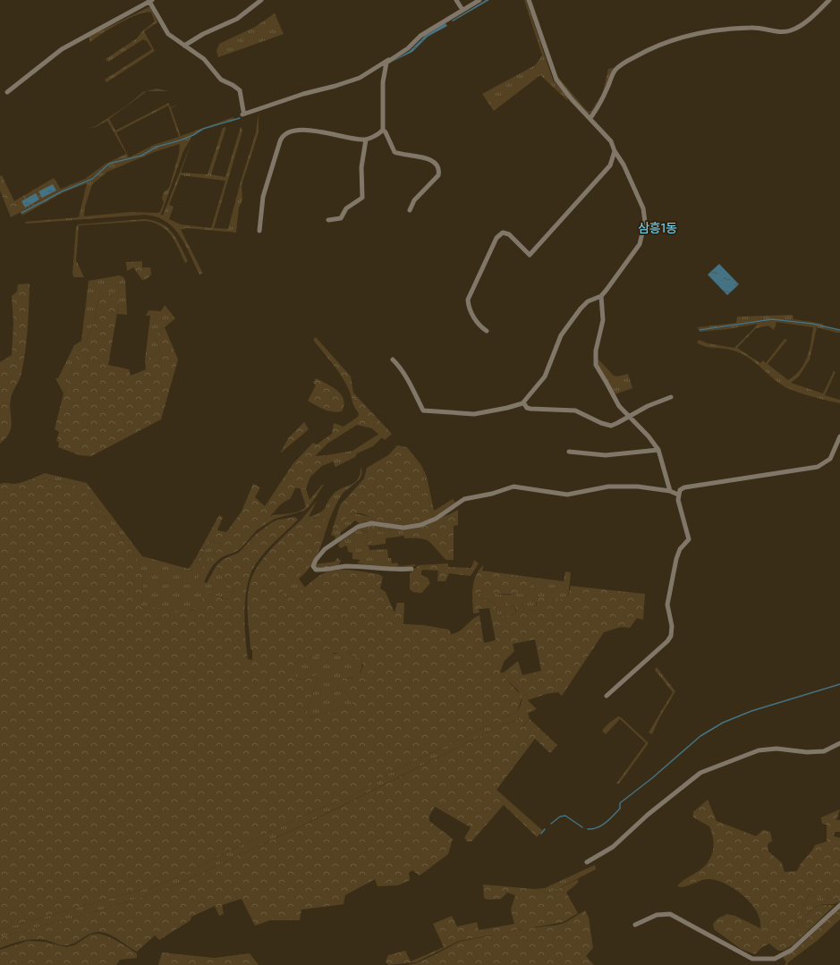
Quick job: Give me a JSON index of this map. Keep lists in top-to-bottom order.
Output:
{
  "districts": ["삼흥1동"]
}
